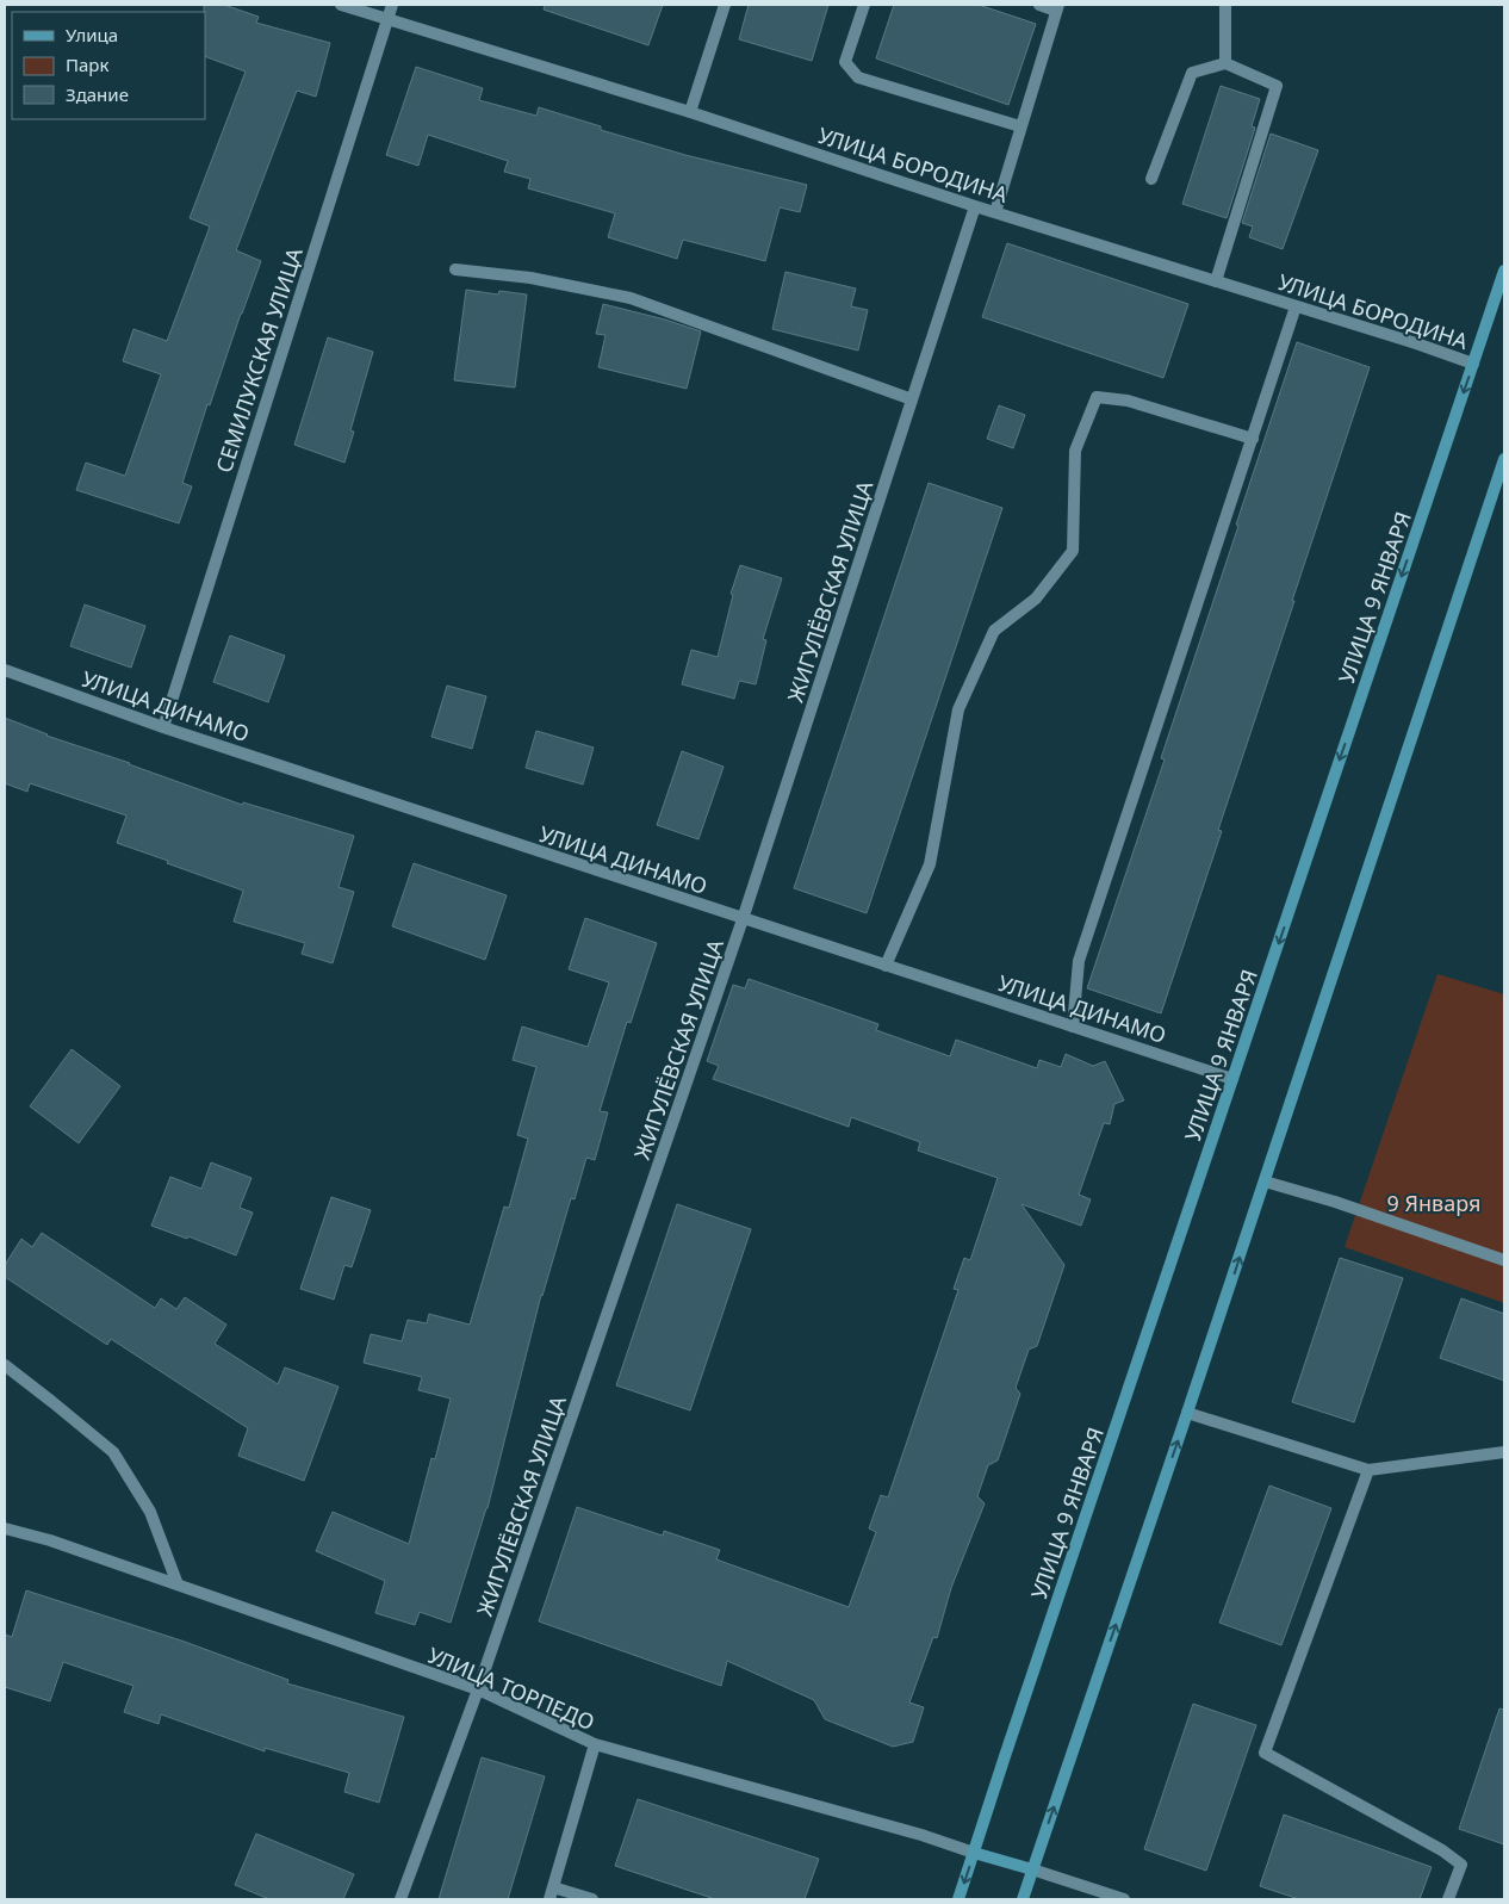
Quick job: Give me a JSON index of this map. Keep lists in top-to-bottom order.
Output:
{
  "streets": {
    "main road": ["УЛИЦА 9 ЯНВАРЯ"],
    "street": [
      "УЛИЦА БОРОДИНА",
      "СЕМИЛУКСКАЯ УЛИЦА",
      "ЖИГУЛЁВСКАЯ УЛИЦА",
      "УЛИЦА ДИНАМО",
      "УЛИЦА ТОРПЕДО"
    ]
  },
  "crossings": [
    ["УЛИЦА БОРОДИНА", "СЕМИЛУКСКАЯ УЛИЦА"],
    ["УЛИЦА БОРОДИНА", "ЖИГУЛЁВСКАЯ УЛИЦА"],
    ["УЛИЦА БОРОДИНА", "УЛИЦА 9 ЯНВАРЯ"],
    ["СЕМИЛУКСКАЯ УЛИЦА", "УЛИЦА ДИНАМО"],
    ["ЖИГУЛЁВСКАЯ УЛИЦА", "УЛИЦА ДИНАМО"],
    ["ЖИГУЛЁВСКАЯ УЛИЦА", "УЛИЦА ТОРПЕДО"],
    ["УЛИЦА 9 ЯНВАРЯ", "УЛИЦА ДИНАМО"],
    ["УЛИЦА 9 ЯНВАРЯ", "УЛИЦА ТОРПЕДО"]
  ],
  "parks": ["9 Января"],
  "legend": ["Улица", "Парк", "Здание"]
}
